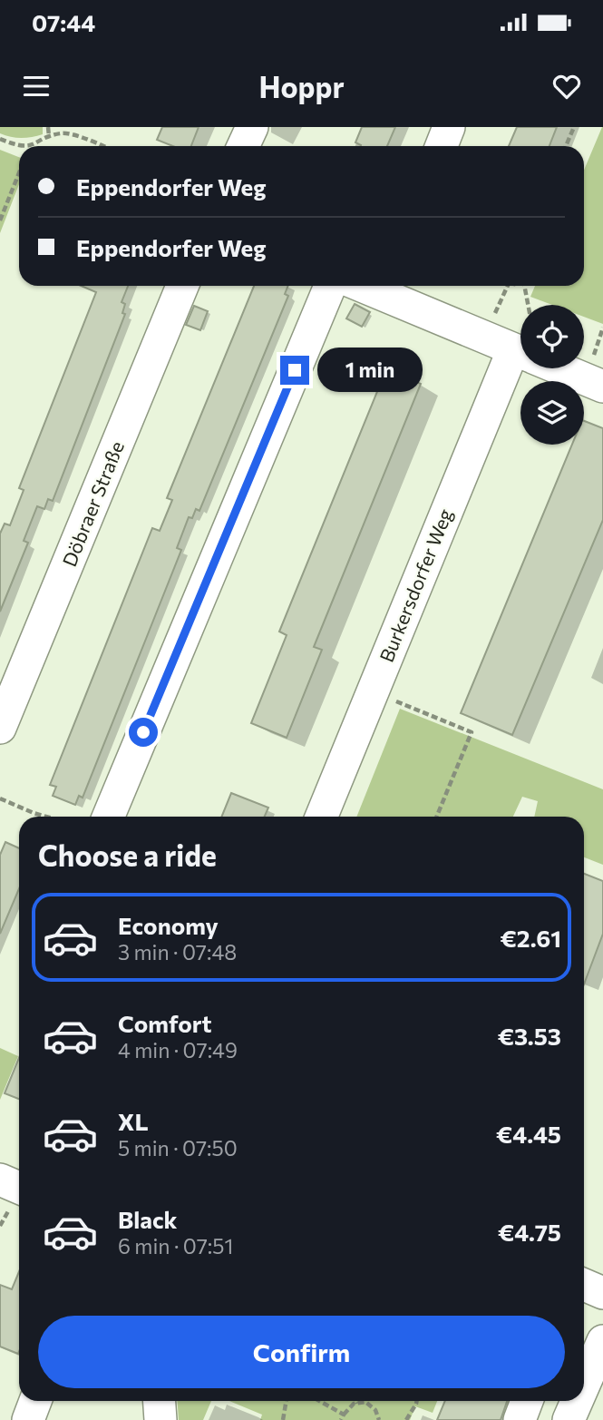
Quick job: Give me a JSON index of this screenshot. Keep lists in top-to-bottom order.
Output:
{
  "streets": {
    "street": ["Döbraer Straße", "Burkersdorfer Weg"]
  },
  "page": {
    "status": "07:44",
    "header": "Hoppr",
    "banner": ["Eppendorfer Weg", "Eppendorfer Weg"],
    "bubble": "1 min",
    "heading": "Choose a ride",
    "list": [
      {
        "name": "Economy",
        "note": "3 min · 07:48",
        "value": "€2.61"
      },
      {
        "name": "Comfort",
        "note": "4 min · 07:49",
        "value": "€3.53"
      },
      {
        "name": "XL",
        "note": "5 min · 07:50",
        "value": "€4.45"
      },
      {
        "name": "Black",
        "note": "6 min · 07:51",
        "value": "€4.75"
      }
    ],
    "buttons": "Confirm"
  }
}
